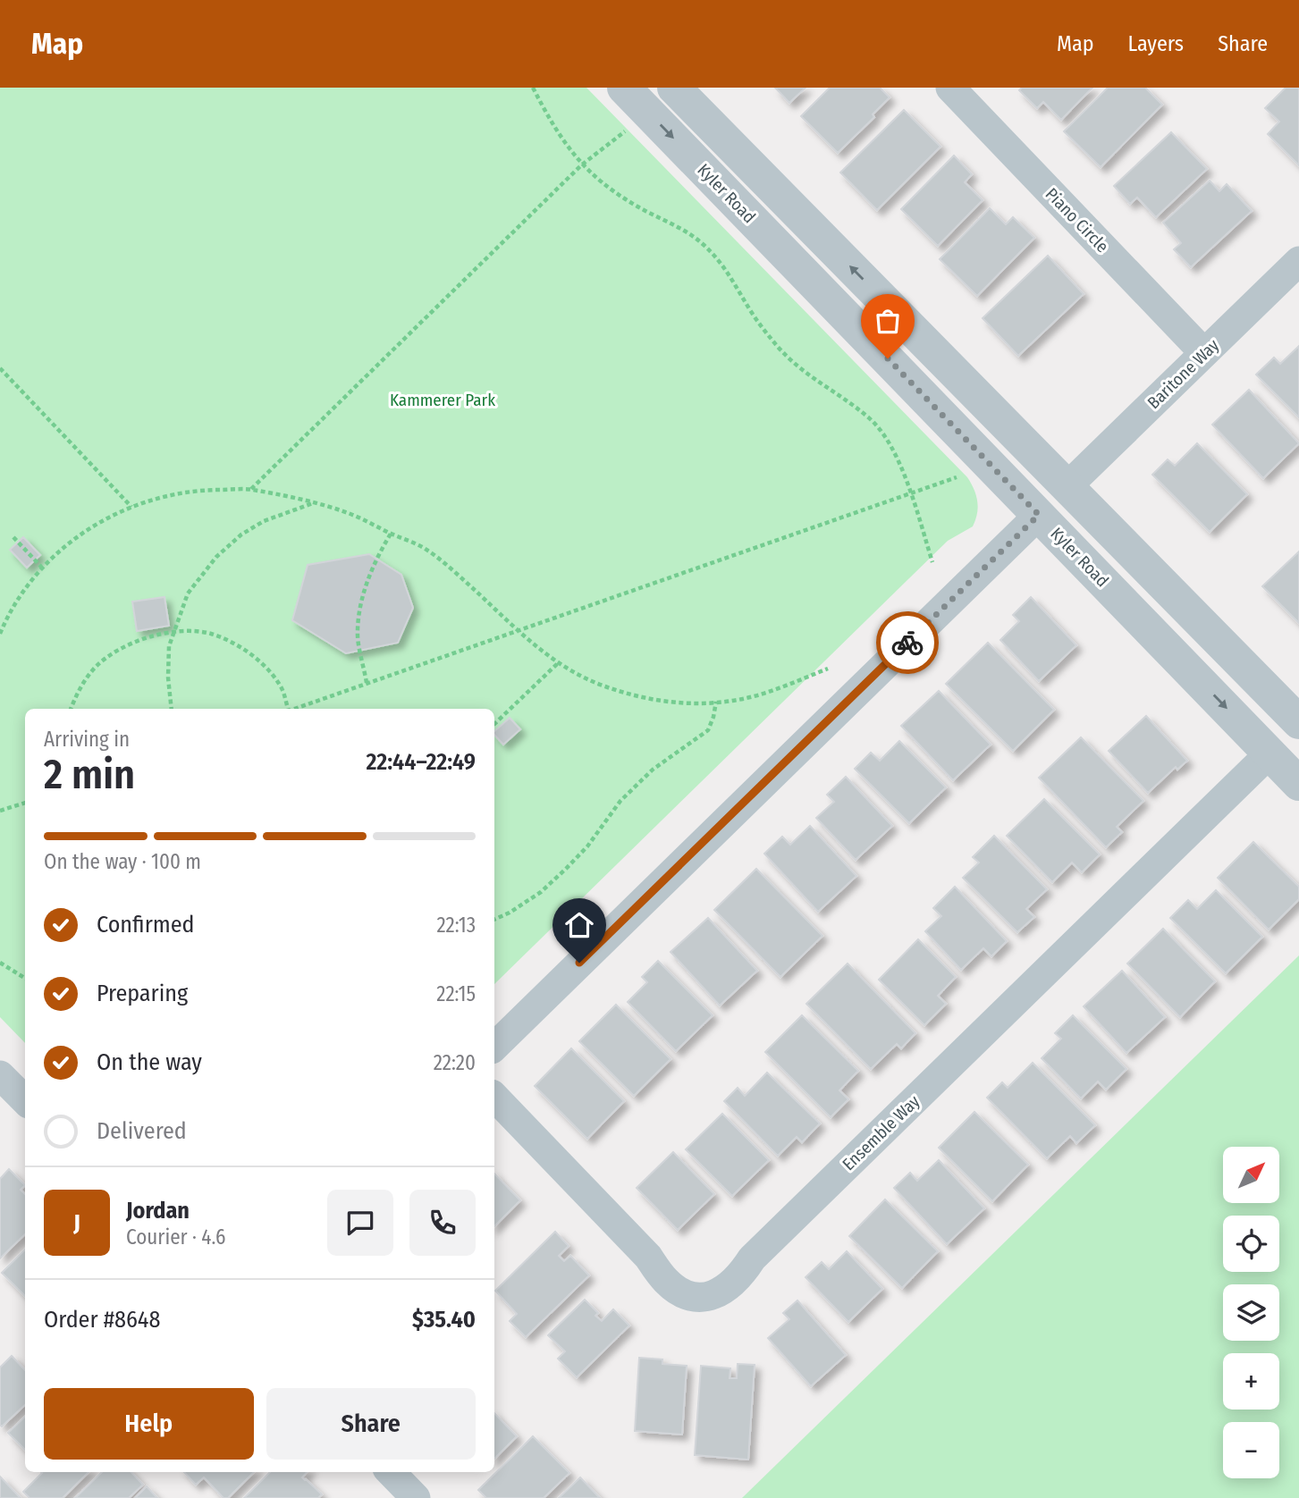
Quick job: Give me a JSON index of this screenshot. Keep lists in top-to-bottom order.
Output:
{
  "streets": {
    "street": [
      "Kyler Road",
      "Piano Circle",
      "Baritone Way",
      "Ensemble Way"
    ]
  },
  "crossings": [
    ["Kyler Road", "Ensemble Way"],
    ["Piano Circle", "Baritone Way"]
  ],
  "parks": ["Kammerer Park"],
  "north": "top right",
  "page": {
    "header": "Map",
    "nav": ["Map", "Layers", "Share"],
    "heading": ["2 min", "Arriving in", "22:44–22:49"],
    "panel": [
      "Jordan",
      "Courier · 4.6",
      "Order #8648",
      "$35.40"
    ],
    "bar": "On the way · 100 m",
    "list": [
      ["Confirmed", "22:13"],
      ["Preparing", "22:15"],
      ["On the way", "22:20"],
      "Delivered"
    ],
    "map_buttons": ["+", "−"],
    "round": "J",
    "buttons": ["Help", "Share"]
  }
}
